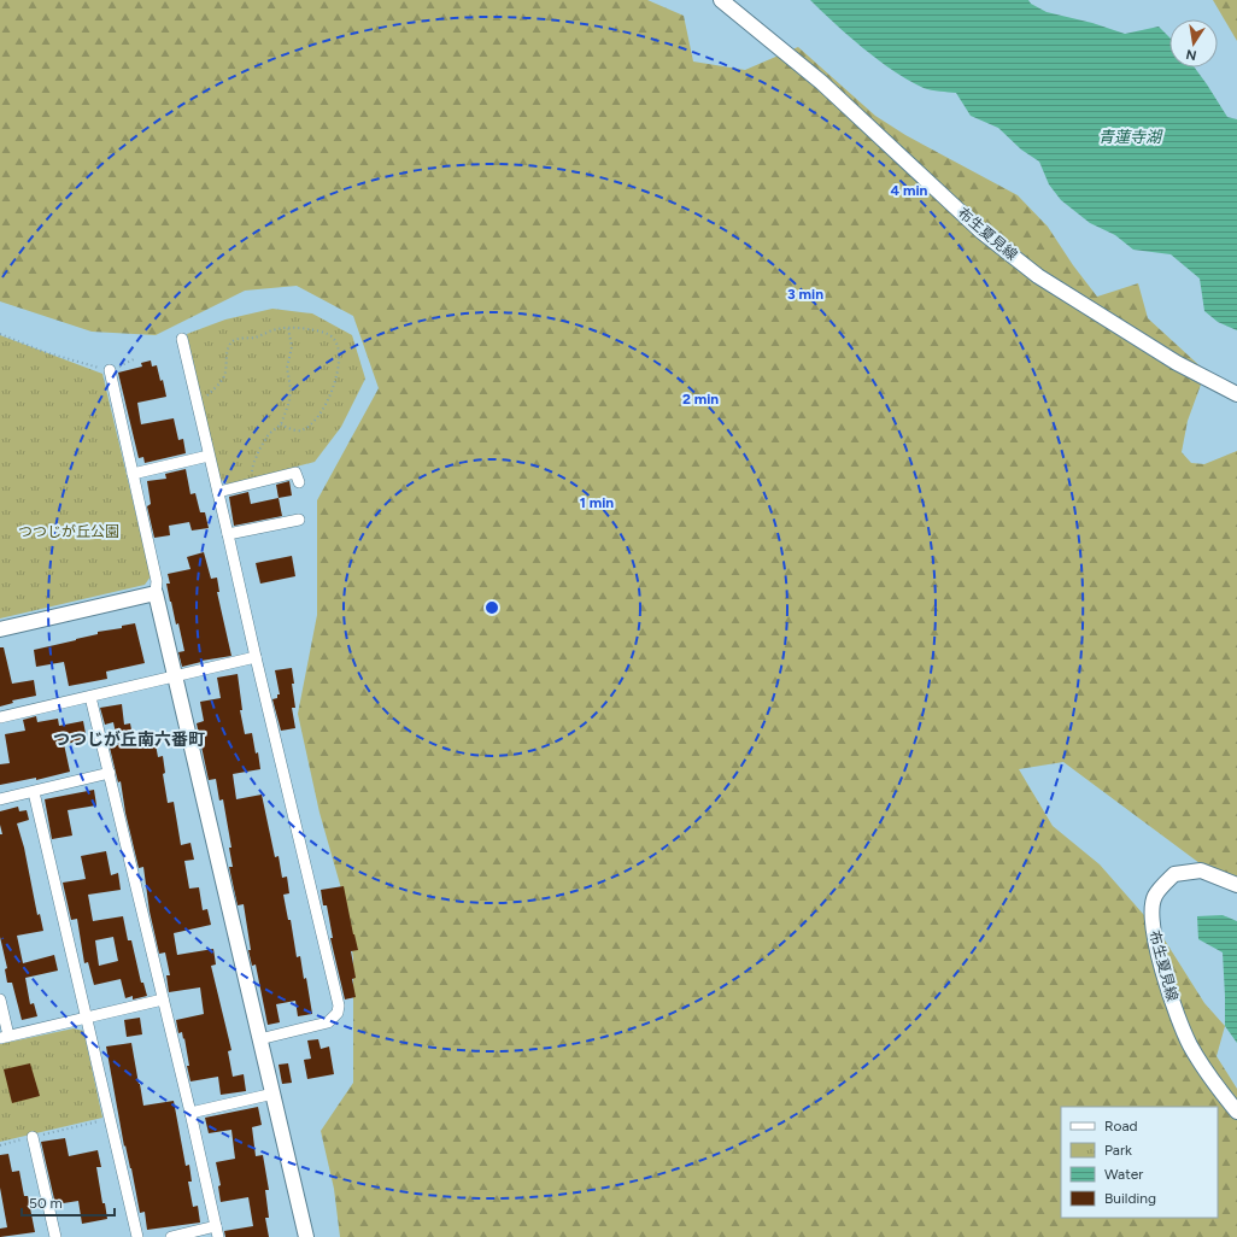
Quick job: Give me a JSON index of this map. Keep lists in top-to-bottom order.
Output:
{
  "streets": {
    "main road": ["布生夏見線"]
  },
  "districts": ["つつじが丘南六番町"],
  "water": ["青蓮寺湖"],
  "parks": ["つつじが丘公園"],
  "legend": [
    "Road",
    "Park",
    "Water",
    "Building"
  ],
  "scale_bar": "50 m",
  "north": "bottom",
  "rings": [
    "4 min",
    "3 min",
    "2 min",
    "1 min"
  ]
}
